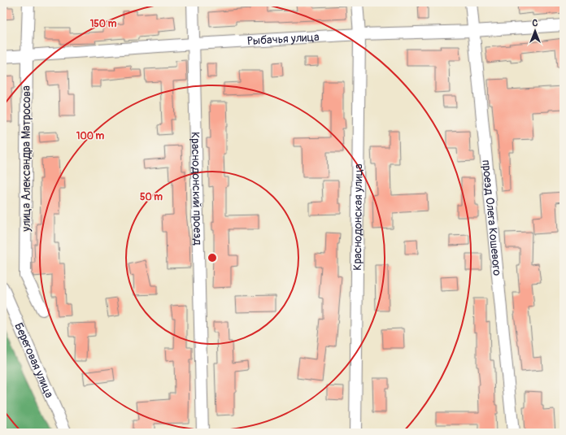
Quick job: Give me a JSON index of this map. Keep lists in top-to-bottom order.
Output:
{
  "streets": {
    "street": [
      "Рыбачья улица",
      "улица Александра Матросова",
      "Краснодонский проезд",
      "Краснодонская улица",
      "проезд Олега Кошевого",
      "Береговая улица"
    ]
  },
  "crossings": [
    ["Рыбачья улица", "улица Александра Матросова"],
    ["Рыбачья улица", "Краснодонский проезд"],
    ["Рыбачья улица", "Краснодонская улица"],
    ["Рыбачья улица", "проезд Олега Кошевого"]
  ],
  "north": "top",
  "rings": ["150 m", "100 m", "50 m"]
}
